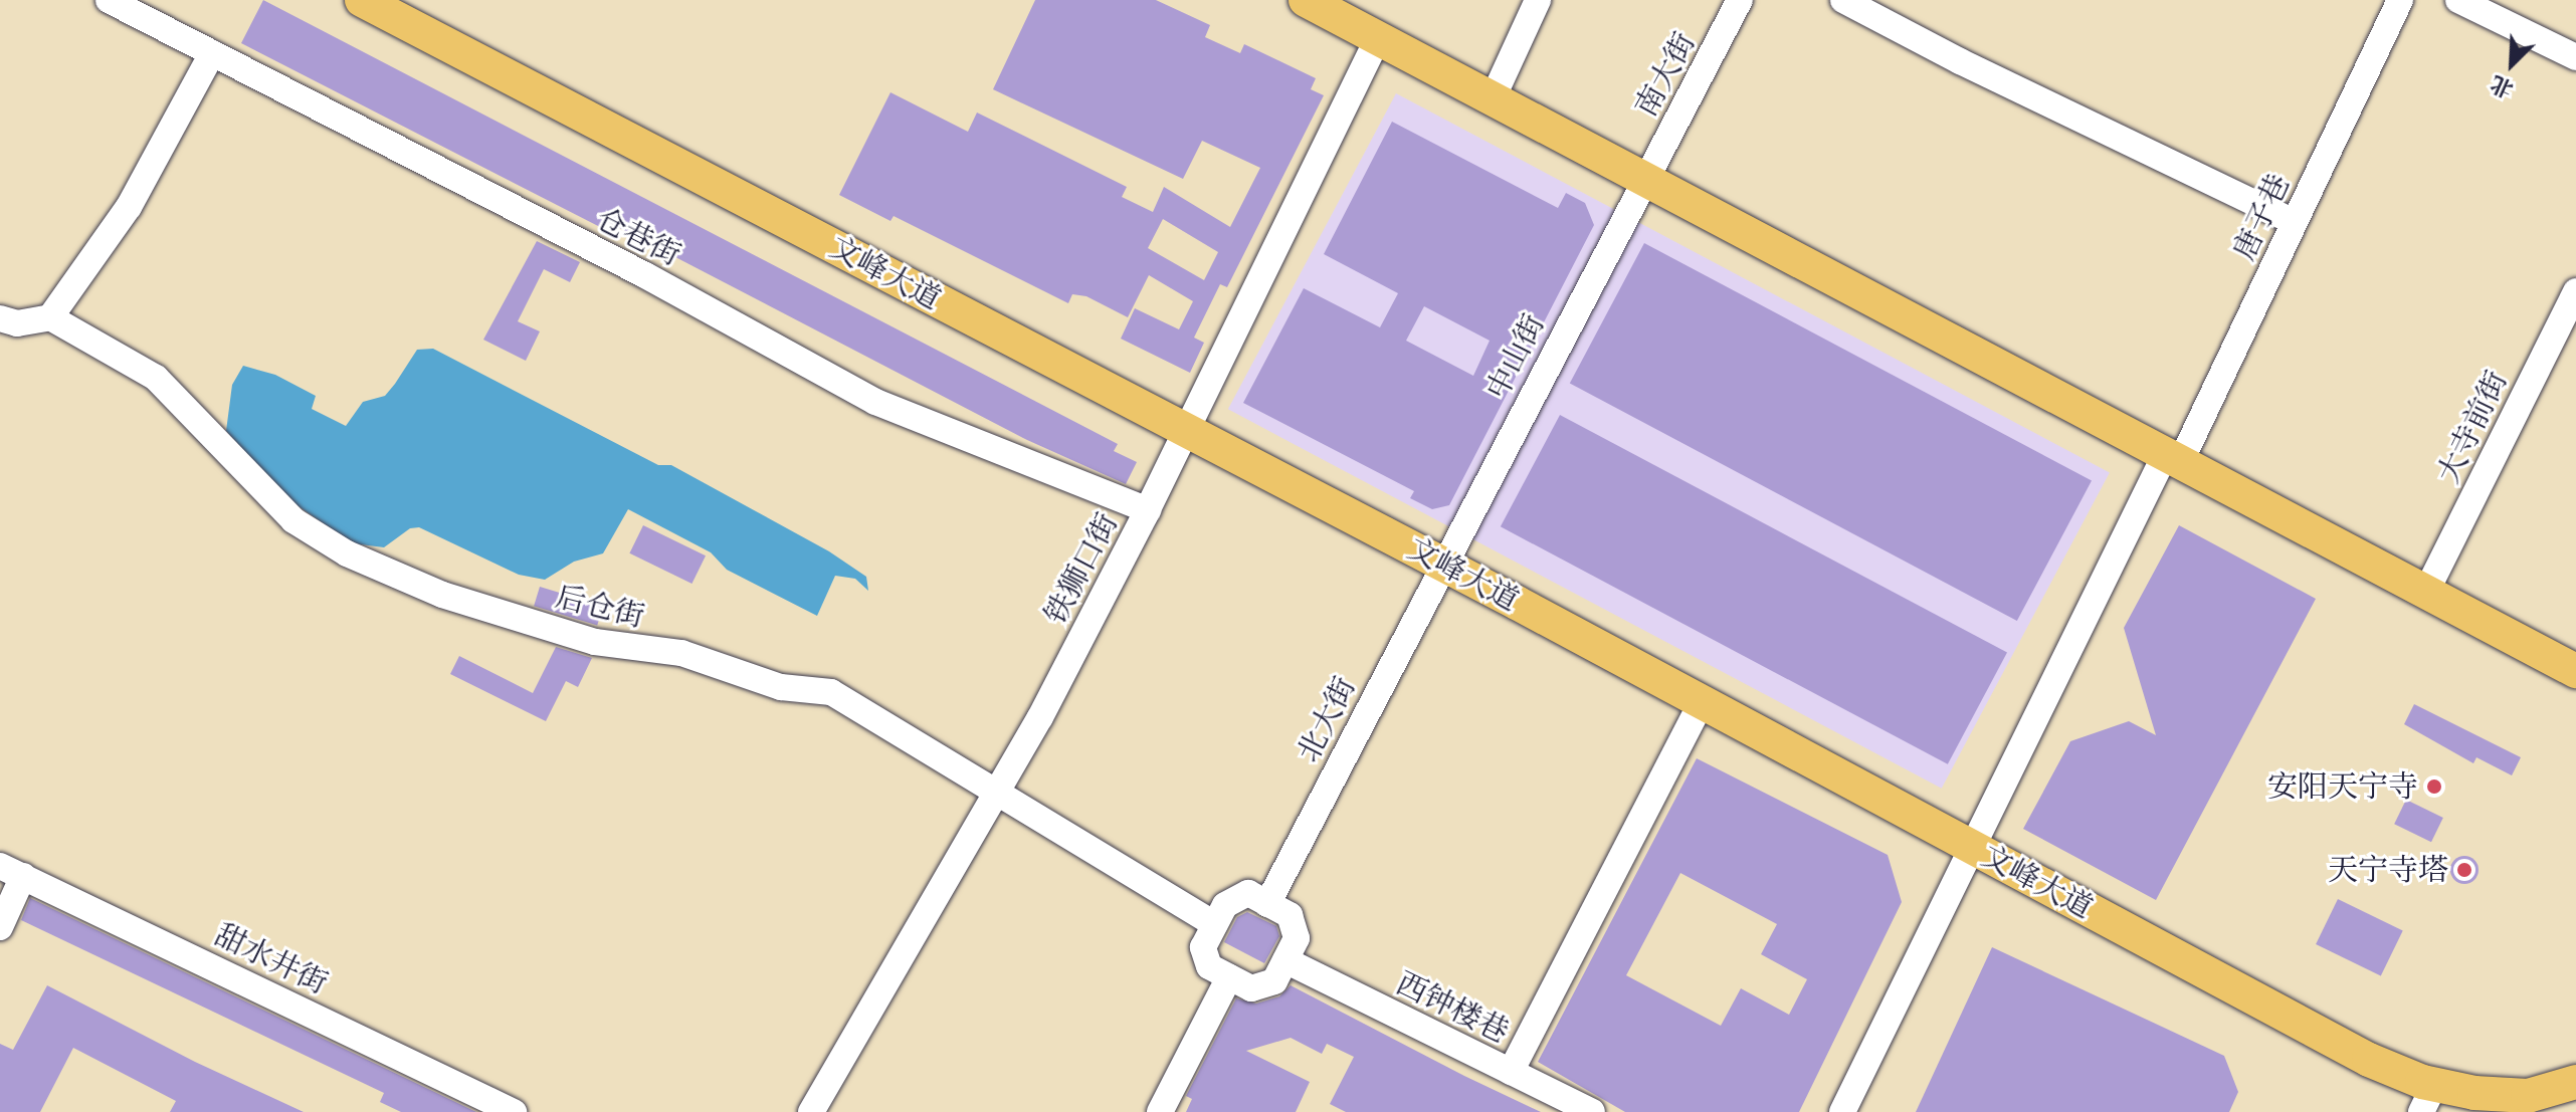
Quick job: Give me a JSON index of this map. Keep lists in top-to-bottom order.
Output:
{
  "streets": {
    "main road": ["文峰大道"],
    "street": [
      "南大街",
      "唐子巷",
      "仓巷街",
      "中山街",
      "大寺前街",
      "铁狮口街",
      "后仓街",
      "北大街",
      "甜水井街",
      "西钟楼巷"
    ]
  },
  "crossings": [
    ["南大街", "中山街"],
    ["唐子巷", "文峰大道"],
    ["仓巷街", "铁狮口街"],
    ["文峰大道", "中山街"],
    ["文峰大道", "铁狮口街"],
    ["文峰大道", "北大街"],
    ["中山街", "北大街"],
    ["铁狮口街", "后仓街"],
    ["后仓街", "北大街"],
    ["后仓街", "西钟楼巷"],
    ["北大街", "西钟楼巷"]
  ],
  "places": ["安阳天宁寺", "天宁寺塔"],
  "north": "bottom left"
}
